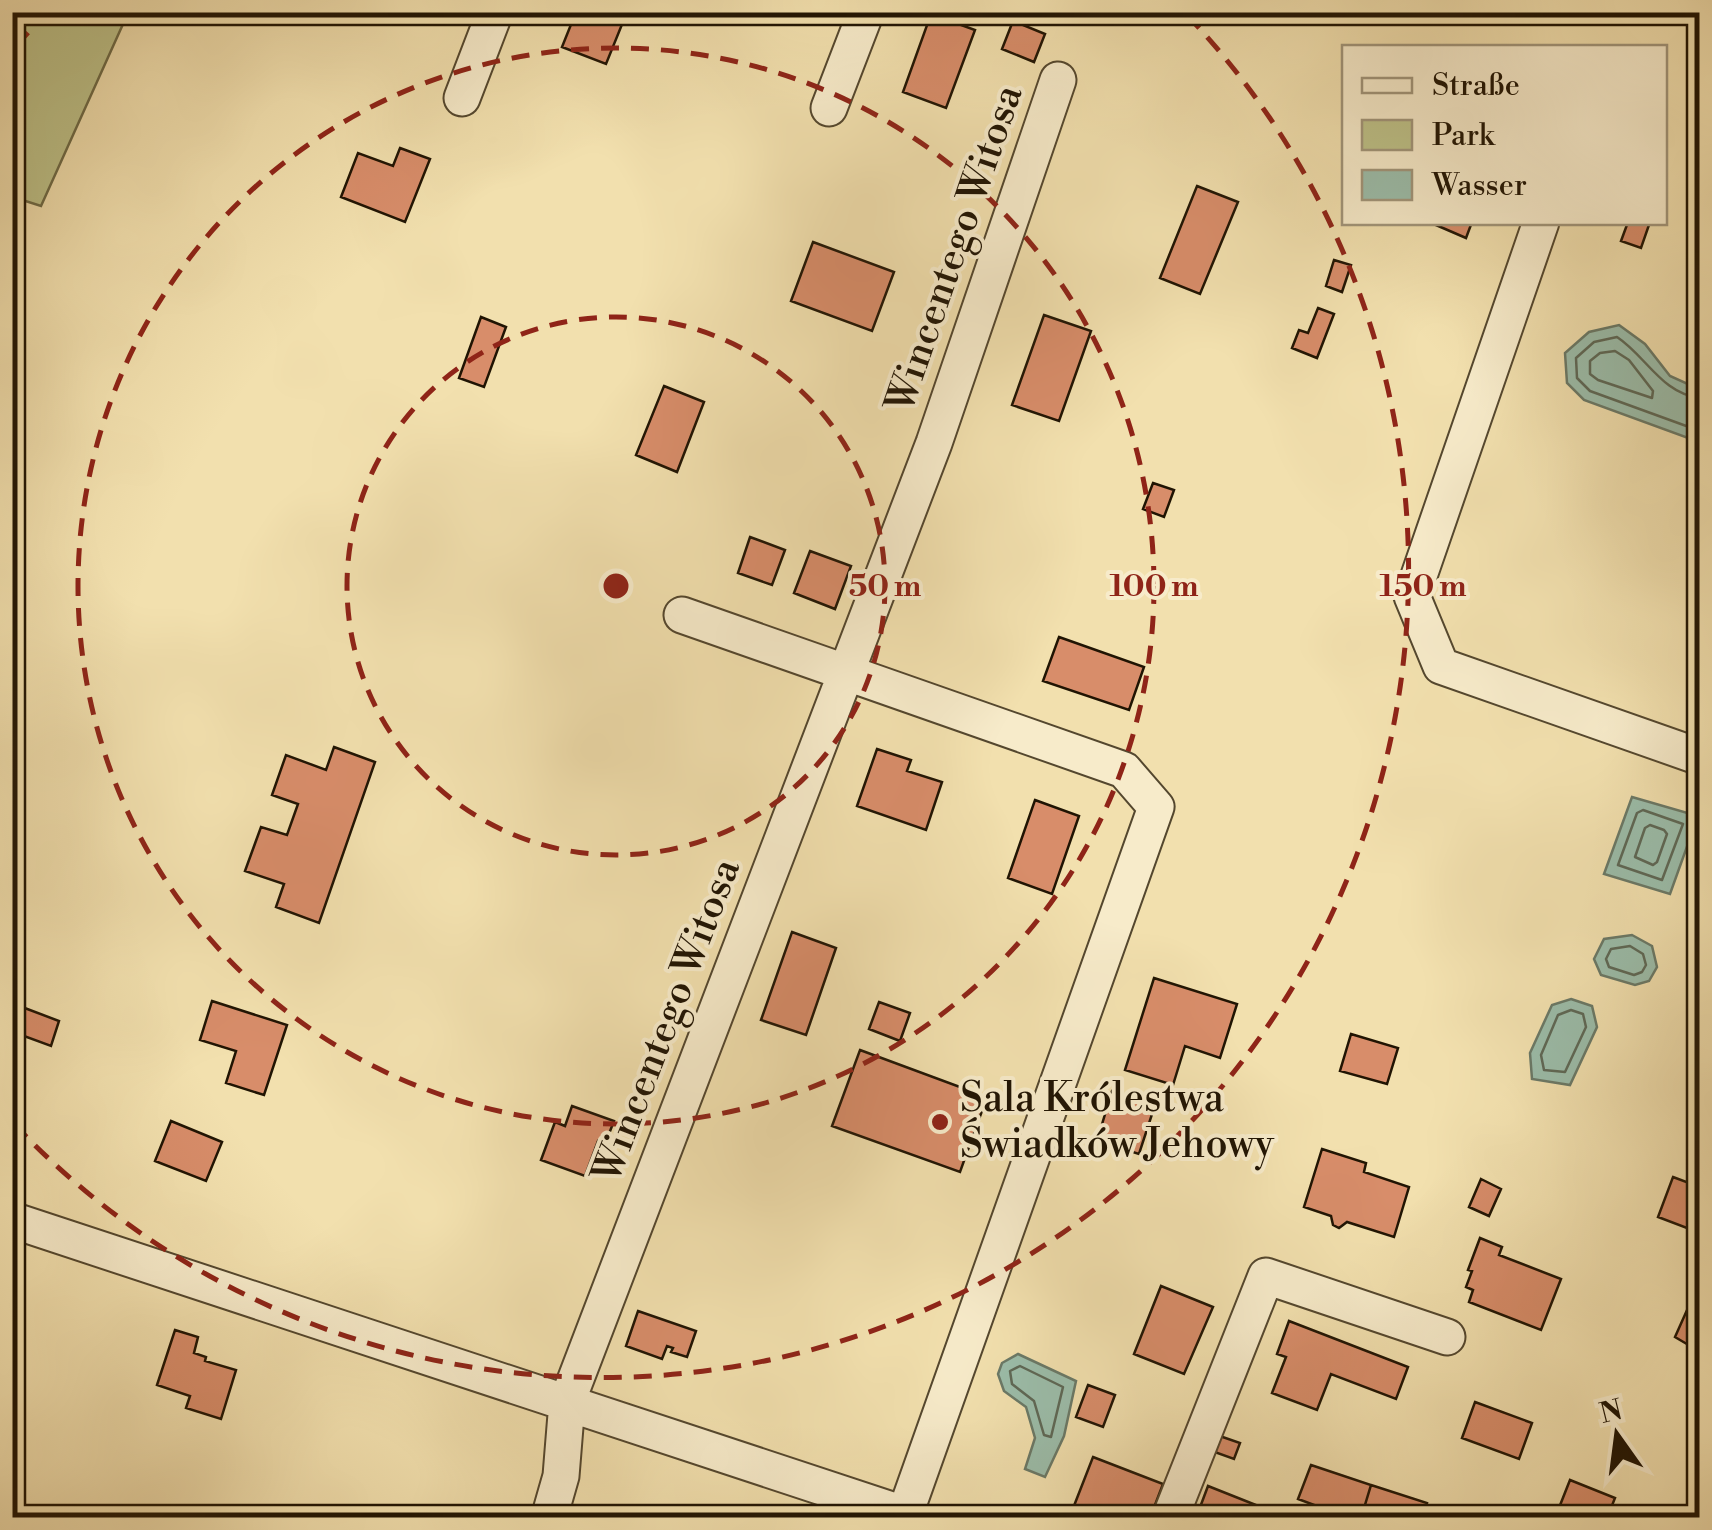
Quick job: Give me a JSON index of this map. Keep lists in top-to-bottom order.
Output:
{
  "streets": {
    "street": ["Wincentego Witosa"]
  },
  "places": ["Sala Królestwa Świadków Jehowy"],
  "legend": ["Straße", "Park", "Wasser"],
  "north": "top",
  "rings": ["50 m", "100 m", "150 m"]
}
